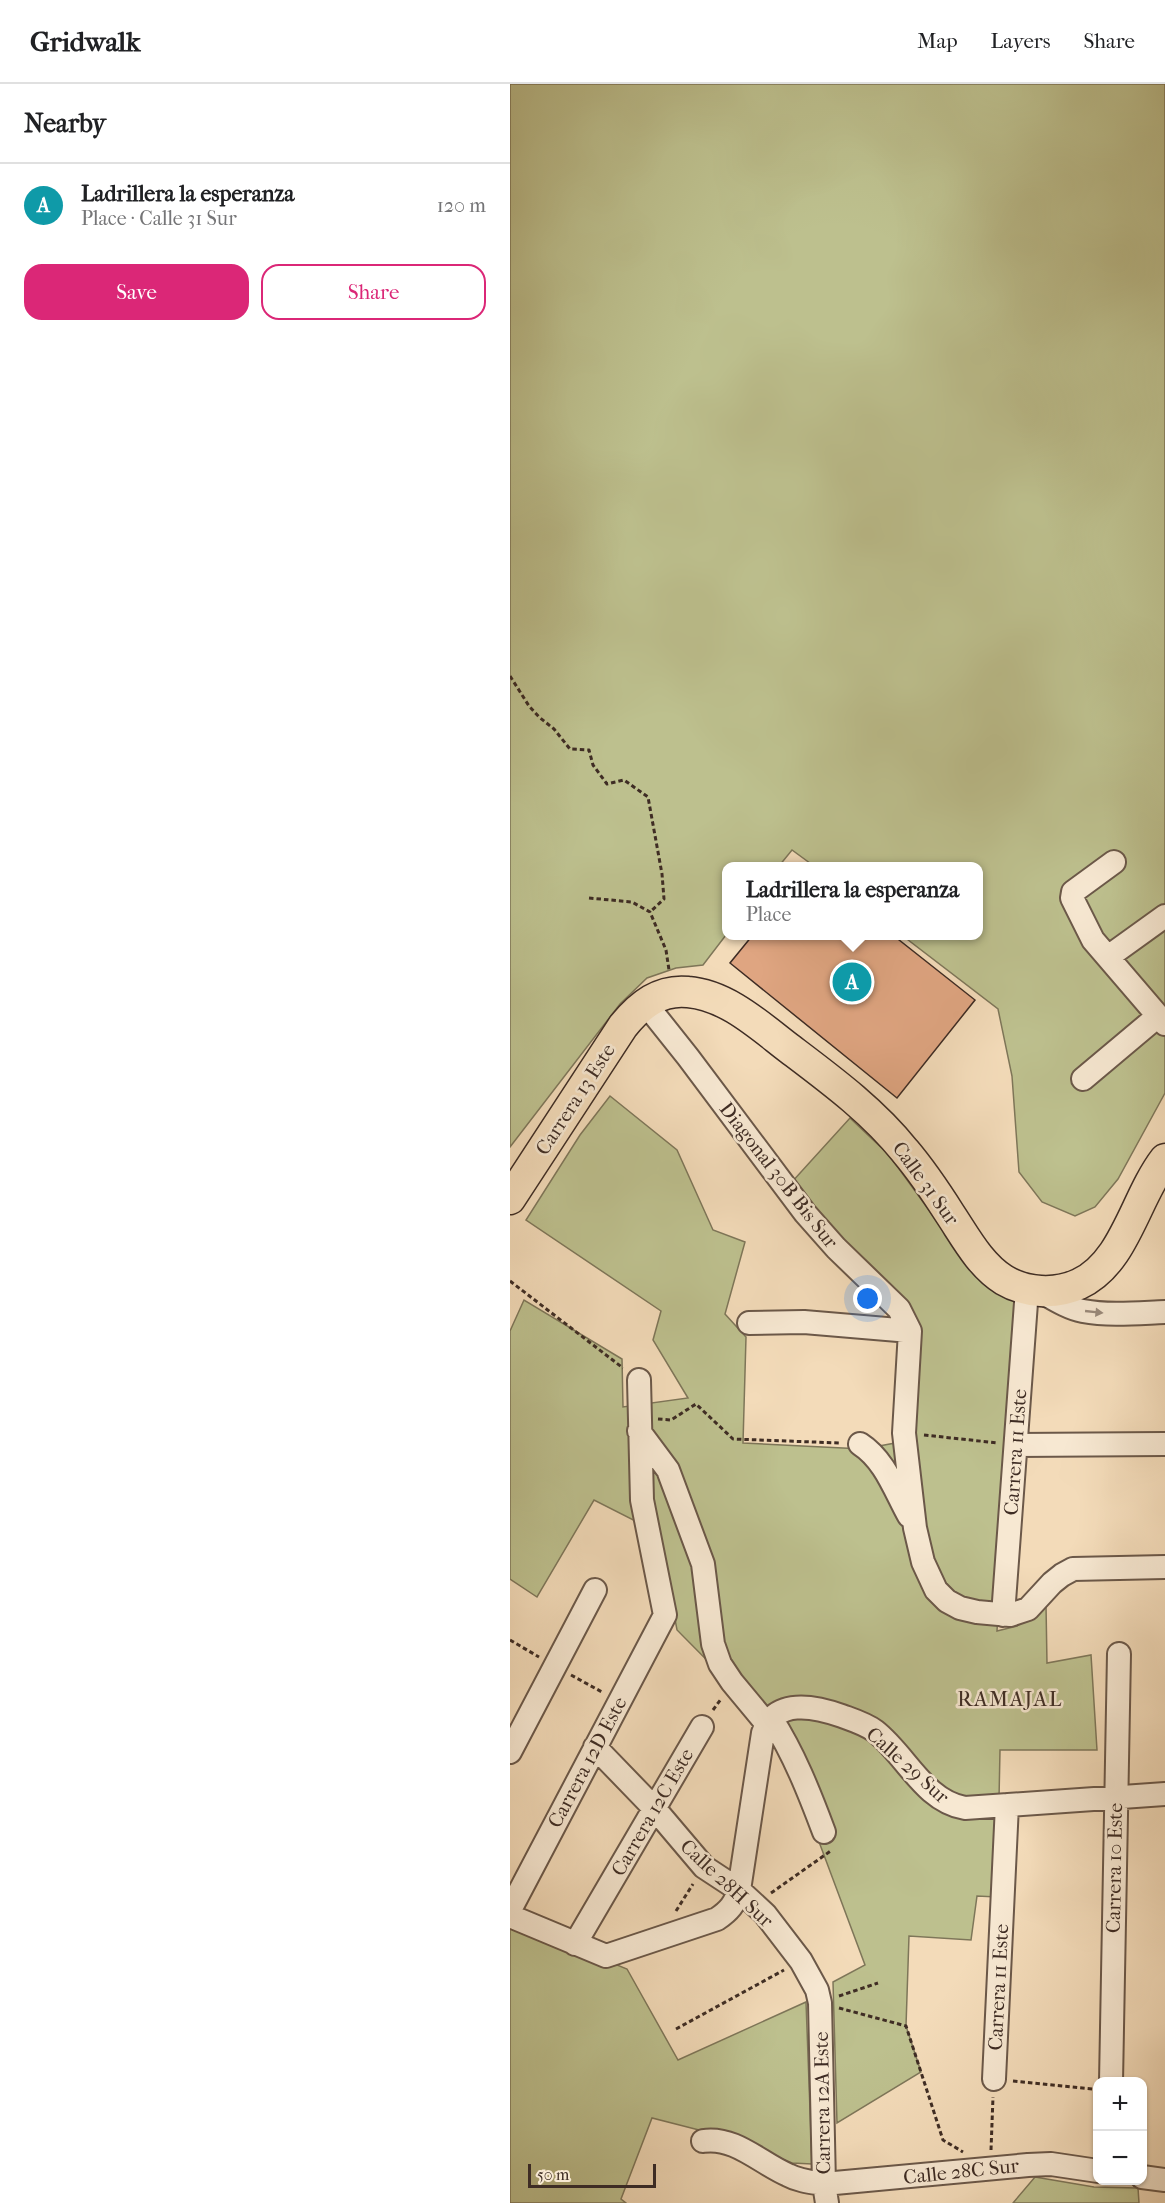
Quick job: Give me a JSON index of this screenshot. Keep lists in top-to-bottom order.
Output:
{
  "streets": {
    "main road": ["Carrera 13 Este", "Calle 31 Sur"],
    "street": [
      "Diagonal 30B Bis Sur",
      "Carrera 11 Este",
      "Carrera 12D Este",
      "Calle 29 Sur",
      "Carrera 12C Este",
      "Carrera 10 Este",
      "Calle 28H Sur",
      "Carrera 12A Este",
      "Calle 28C Sur"
    ]
  },
  "crossings": [
    ["Carrera 13 Este", "Diagonal 30B Bis Sur"],
    ["Carrera 13 Este", "Calle 31 Sur"],
    ["Diagonal 30B Bis Sur", "Calle 31 Sur"],
    ["Calle 31 Sur", "Carrera 11 Este"],
    ["Carrera 11 Este", "Calle 29 Sur"],
    ["Carrera 11 Este", "Calle 28C Sur"],
    ["Carrera 12D Este", "Calle 28H Sur"],
    ["Calle 29 Sur", "Carrera 10 Este"],
    ["Carrera 12C Este", "Calle 28H Sur"],
    ["Calle 28H Sur", "Carrera 12A Este"],
    ["Carrera 12A Este", "Calle 28C Sur"]
  ],
  "districts": ["RAMAJAL"],
  "scale_bar": "50 m",
  "page": {
    "header": "Gridwalk",
    "nav": ["Map", "Layers", "Share"],
    "heading": "Nearby",
    "list": [
      {
        "mark": "A",
        "name": "Ladrillera la esperanza",
        "note": "Place · Calle 31 Sur",
        "value": "120 m"
      }
    ],
    "buttons": ["Save", "Share"],
    "popup": ["Ladrillera la esperanza", "Place"],
    "pins": "A",
    "map_buttons": ["+", "−"],
    "scale": "50 m"
  }
}
